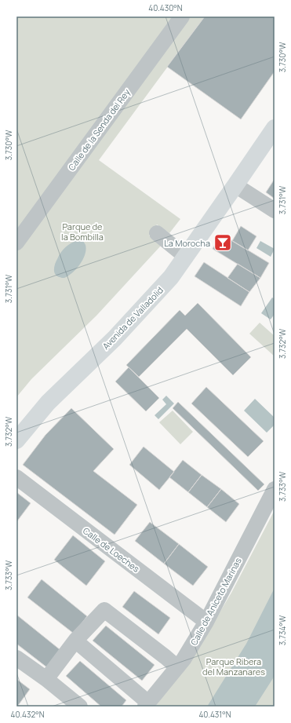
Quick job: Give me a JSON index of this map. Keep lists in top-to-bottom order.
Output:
{
  "streets": {
    "main road": ["Avenida de Valladolid"],
    "street": ["Calle de la Senda del Rey", "Calle de Loeches", "Calle de Aniceto Marinas"]
  },
  "crossings": [
    ["Calle de Loeches", "Calle de Aniceto Marinas"]
  ],
  "parks": ["Parque de la Bombilla", "Parque Ribera del Manzanares"],
  "places": {
    "bar": ["La Morocha"]
  },
  "coordinates": [
    "40.430°N",
    "3.730°W",
    "3.731°W",
    "3.732°W",
    "3.733°W",
    "3.734°W",
    "40.432°N",
    "40.431°N"
  ]
}
